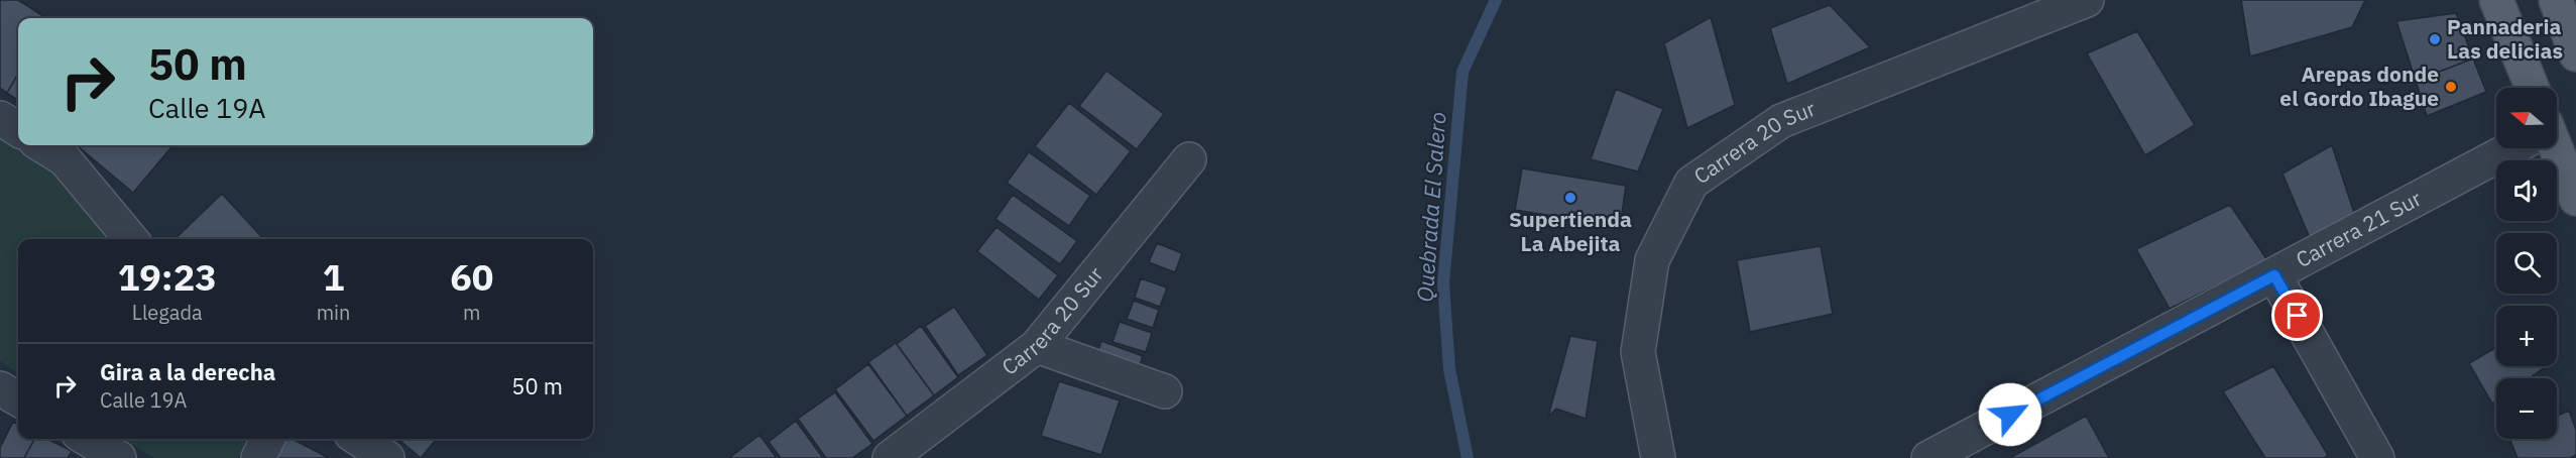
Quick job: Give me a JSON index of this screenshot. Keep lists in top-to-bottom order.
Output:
{
  "streets": {
    "street": ["Carrera 20 Sur", "Carrera 21 Sur"]
  },
  "water": ["Quebrada El Salero"],
  "places": ["Pannaderia Las delicias", "Arepas donde el Gordo Ibague", "Supertienda La Abejita"],
  "north": "left",
  "page": {
    "turn": ["50 m", "Calle 19A"],
    "map_buttons": ["+", "−"],
    "eta": [
      "19:23",
      "Llegada",
      "1",
      "min",
      "60",
      "m"
    ],
    "list": [
      {
        "name": "Gira a la derecha",
        "note": "Calle 19A",
        "value": "50 m"
      }
    ]
  }
}
